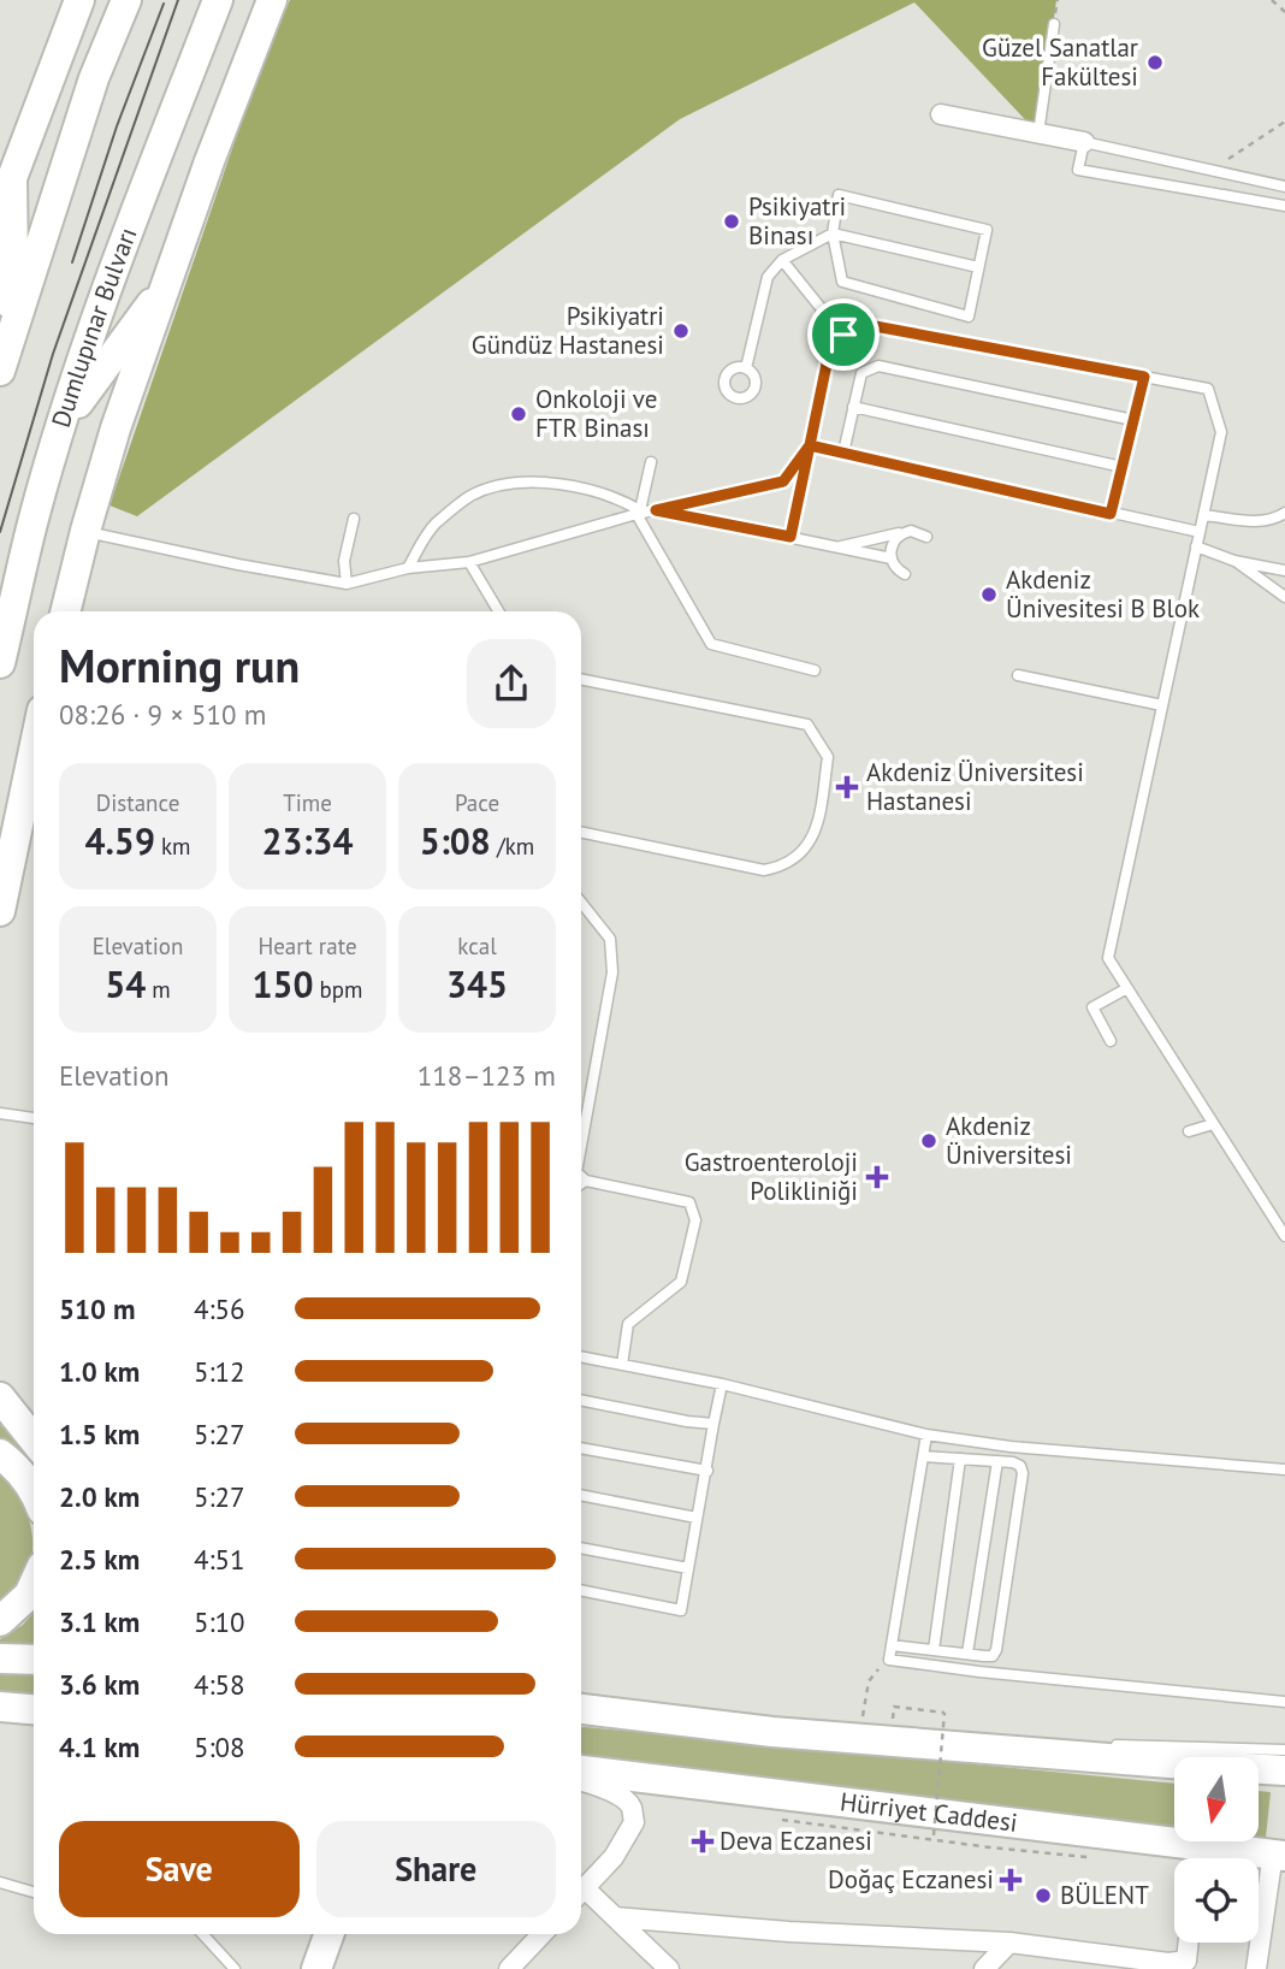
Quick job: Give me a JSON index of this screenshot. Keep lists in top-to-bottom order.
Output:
{
  "streets": {
    "main road": ["Dumlupınar Bulvarı", "Hürriyet Caddesi"]
  },
  "places": {
    "other": [
      "Güzel Sanatlar Fakültesi",
      "Psikiyatri Binası",
      "Psikiyatri Gündüz Hastanesi",
      "Onkoloji ve FTR Binası",
      "Akdeniz Ünivesitesi B Blok",
      "Akdeniz Üniversitesi",
      "BÜLENT"
    ],
    "health": [
      "Akdeniz Üniversitesi Hastanesi",
      "Gastroenteroloji Polikliniği",
      "Deva Eczanesi",
      "Doğaç Eczanesi"
    ]
  },
  "north": "bottom",
  "page": {
    "heading": ["Morning run", "08:26 · 9 × 510 m"],
    "stats": [
      ["Distance", "4.59 km"],
      ["Time", "23:34"],
      ["Pace", "5:08 /km"],
      ["Elevation", "54 m"],
      ["Heart rate", "150 bpm"],
      ["kcal", "345"]
    ],
    "chart": ["Elevation", "118–123 m"],
    "list": [
      {
        "name": "510 m",
        "note": "4:56"
      },
      {
        "name": "1.0 km",
        "note": "5:12"
      },
      {
        "name": "1.5 km",
        "note": "5:27"
      },
      {
        "name": "2.0 km",
        "note": "5:27"
      },
      {
        "name": "2.5 km",
        "note": "4:51"
      },
      {
        "name": "3.1 km",
        "note": "5:10"
      },
      {
        "name": "3.6 km",
        "note": "4:58"
      },
      {
        "name": "4.1 km",
        "note": "5:08"
      }
    ],
    "buttons": ["Save", "Share"]
  }
}
